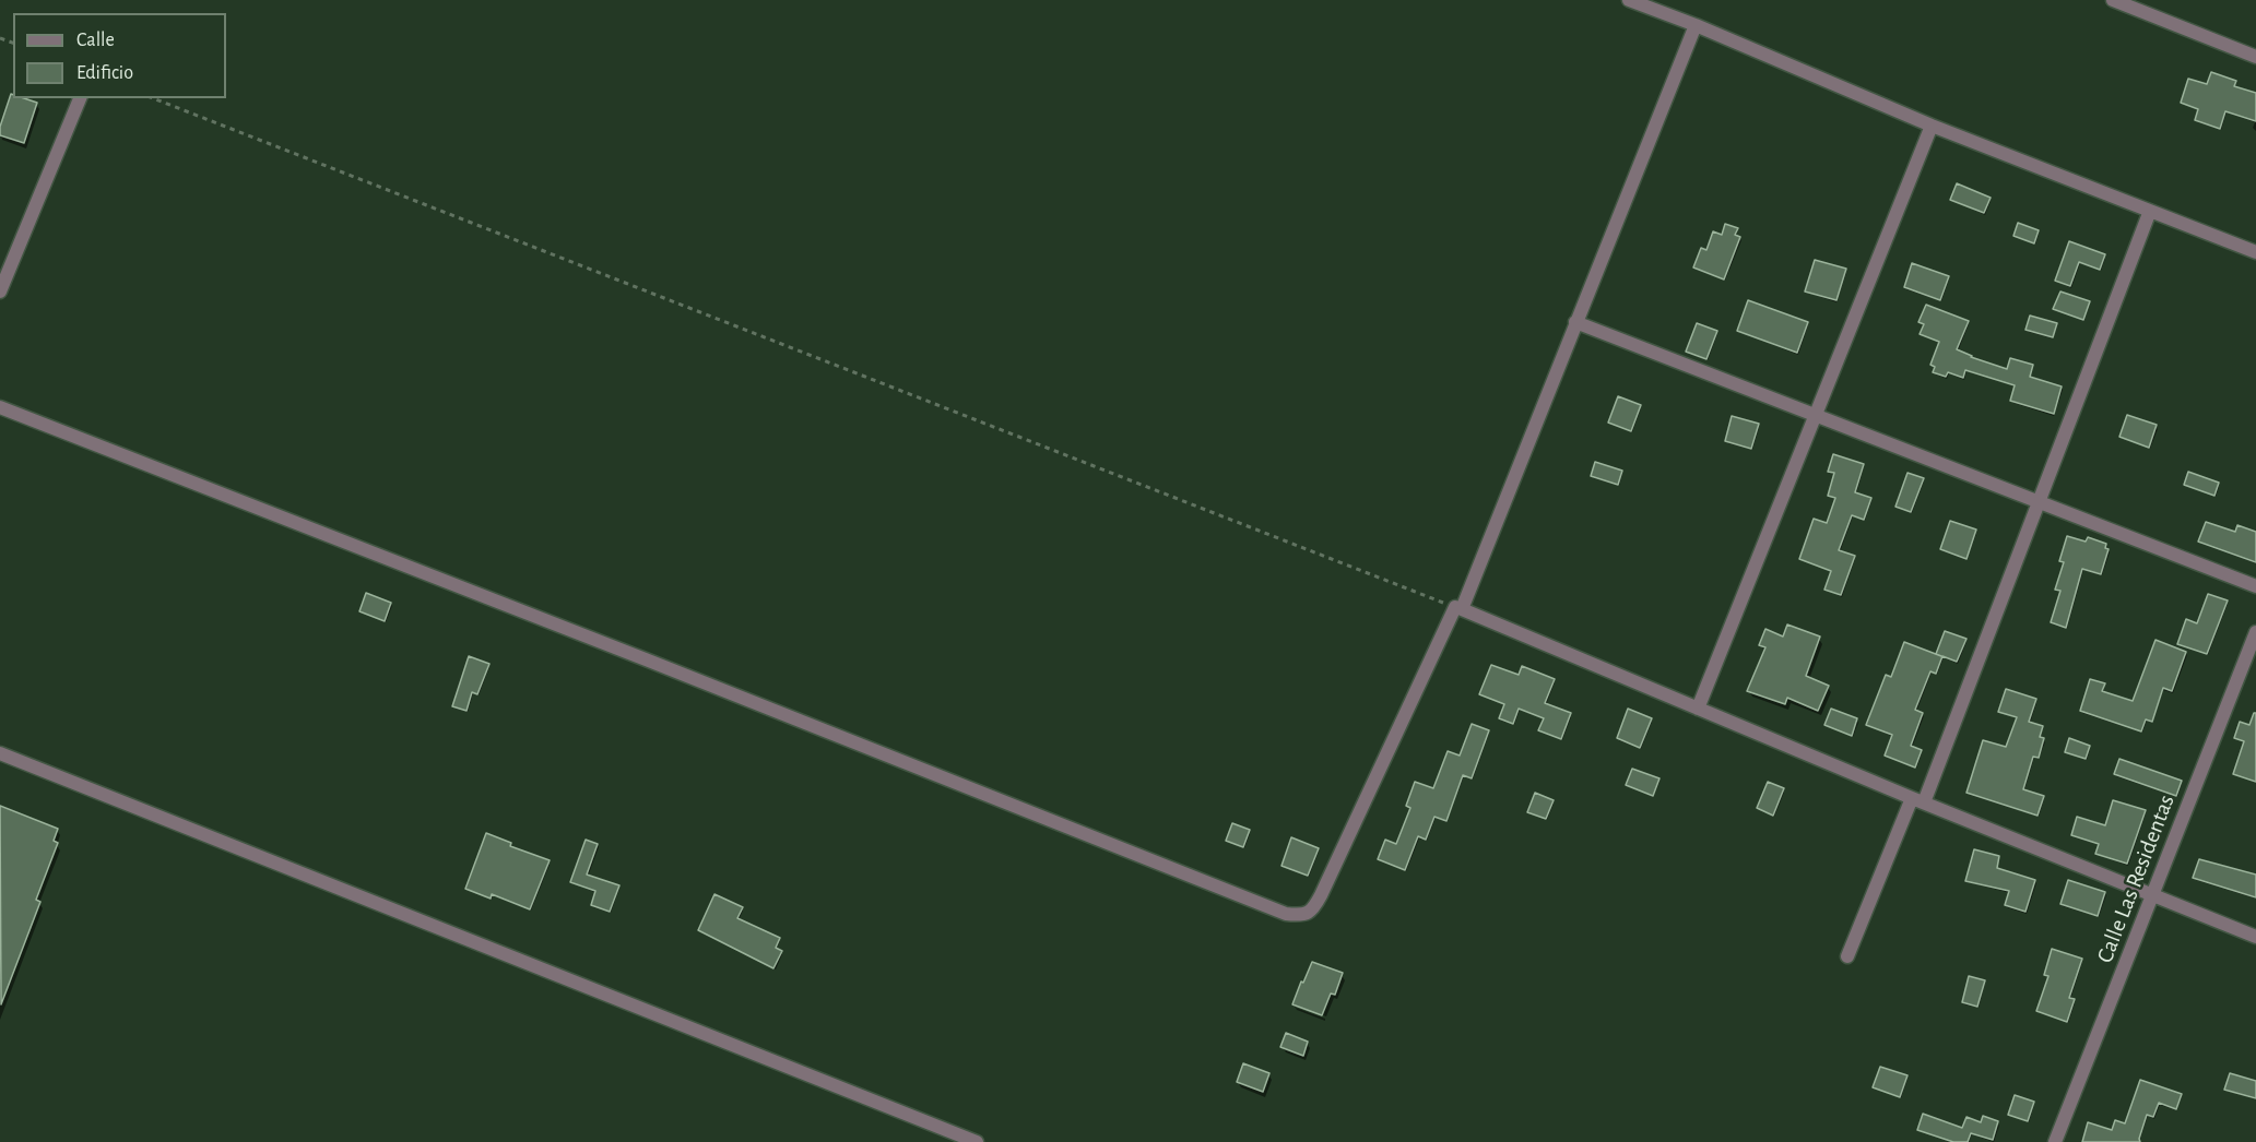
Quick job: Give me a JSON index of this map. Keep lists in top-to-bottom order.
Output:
{
  "streets": {
    "street": ["Calle Las Residentas"]
  },
  "legend": ["Calle", "Edificio"]
}
